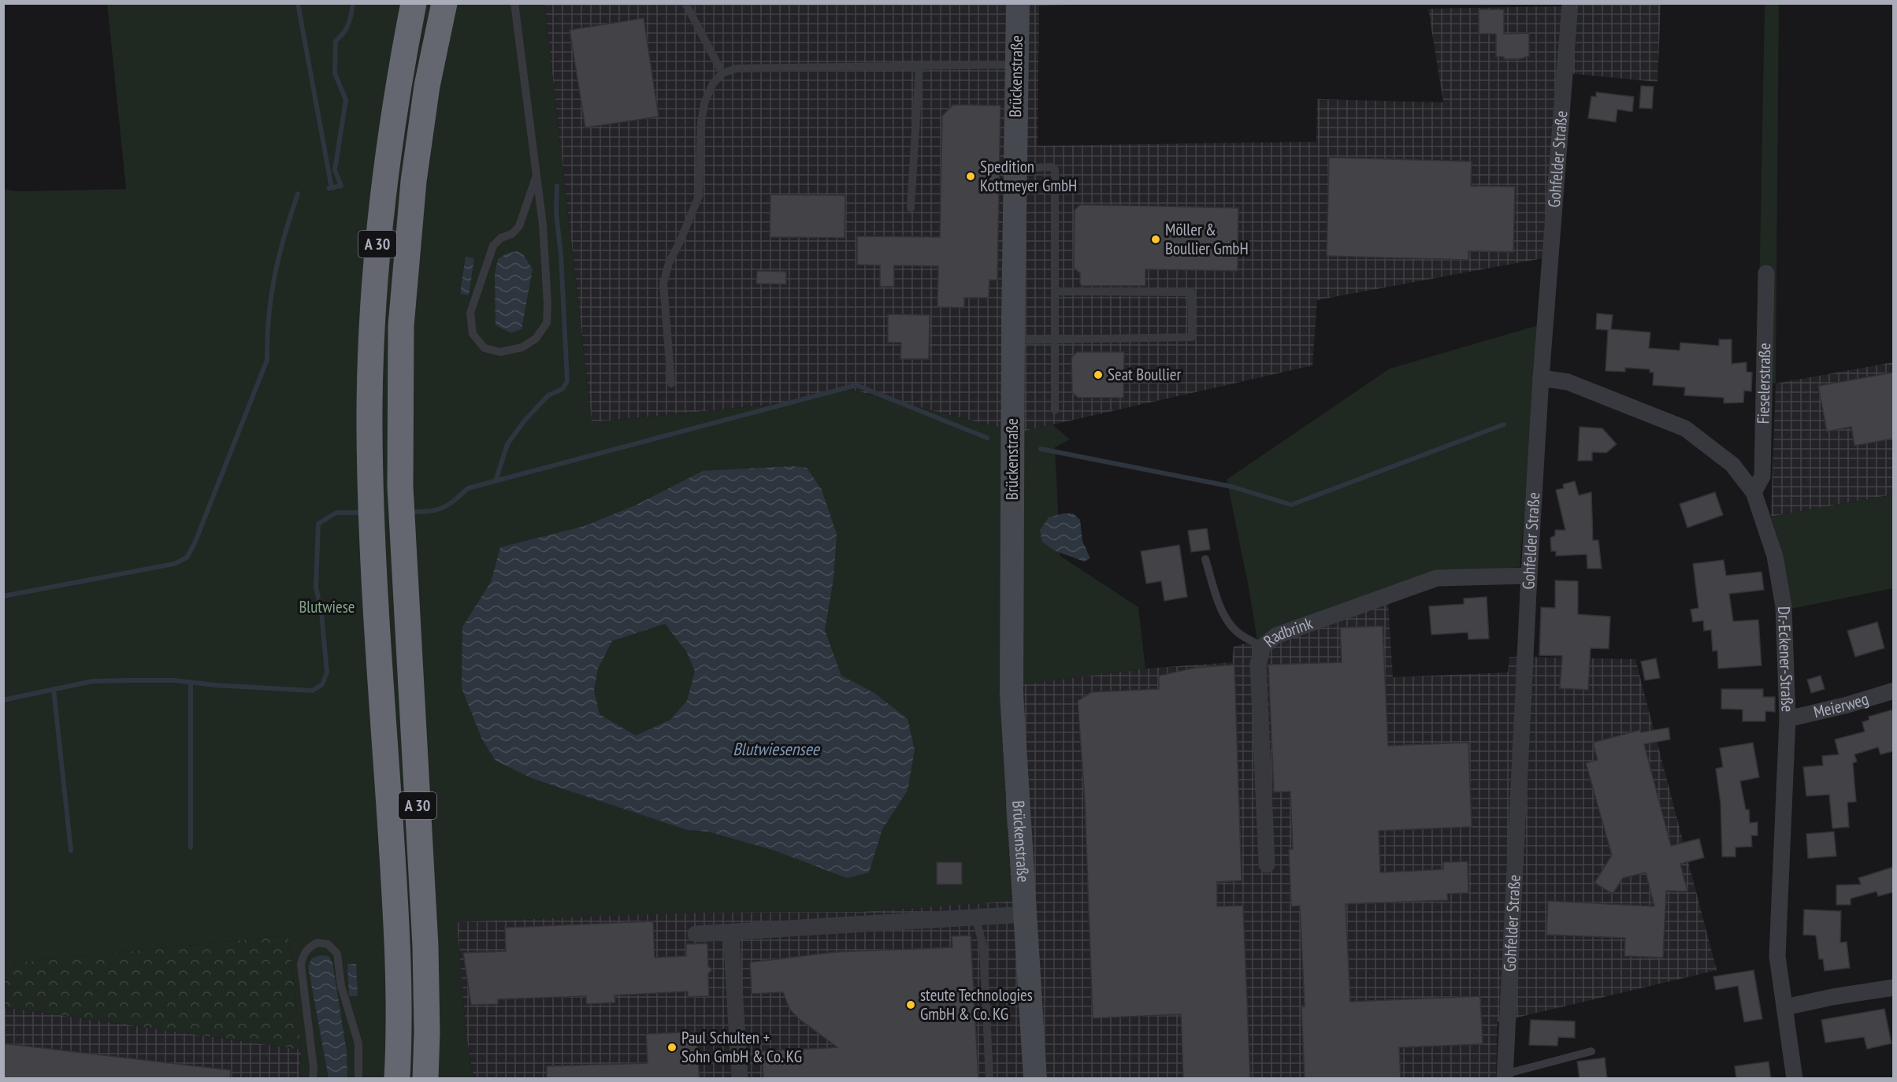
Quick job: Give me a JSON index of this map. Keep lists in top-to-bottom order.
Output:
{
  "streets": {
    "highway": ["A 30"],
    "main road": ["Brückenstraße"],
    "street": [
      "Gohfelder Straße",
      "Fieselerstraße",
      "Radbrink",
      "Dr.-Eckener-Straße",
      "Meierweg"
    ]
  },
  "crossings": [
    ["Gohfelder Straße", "Radbrink"],
    ["Gohfelder Straße", "Dr.-Eckener-Straße"],
    ["Fieselerstraße", "Dr.-Eckener-Straße"],
    ["Dr.-Eckener-Straße", "Meierweg"]
  ],
  "water": ["Blutwiesensee"],
  "parks": ["Blutwiese"],
  "places": [
    "Spedition Kottmeyer GmbH",
    "Möller & Boullier GmbH",
    "Seat Boullier",
    "steute Technologies GmbH & Co. KG",
    "Paul Schulten + Sohn GmbH & Co. KG"
  ]
}
